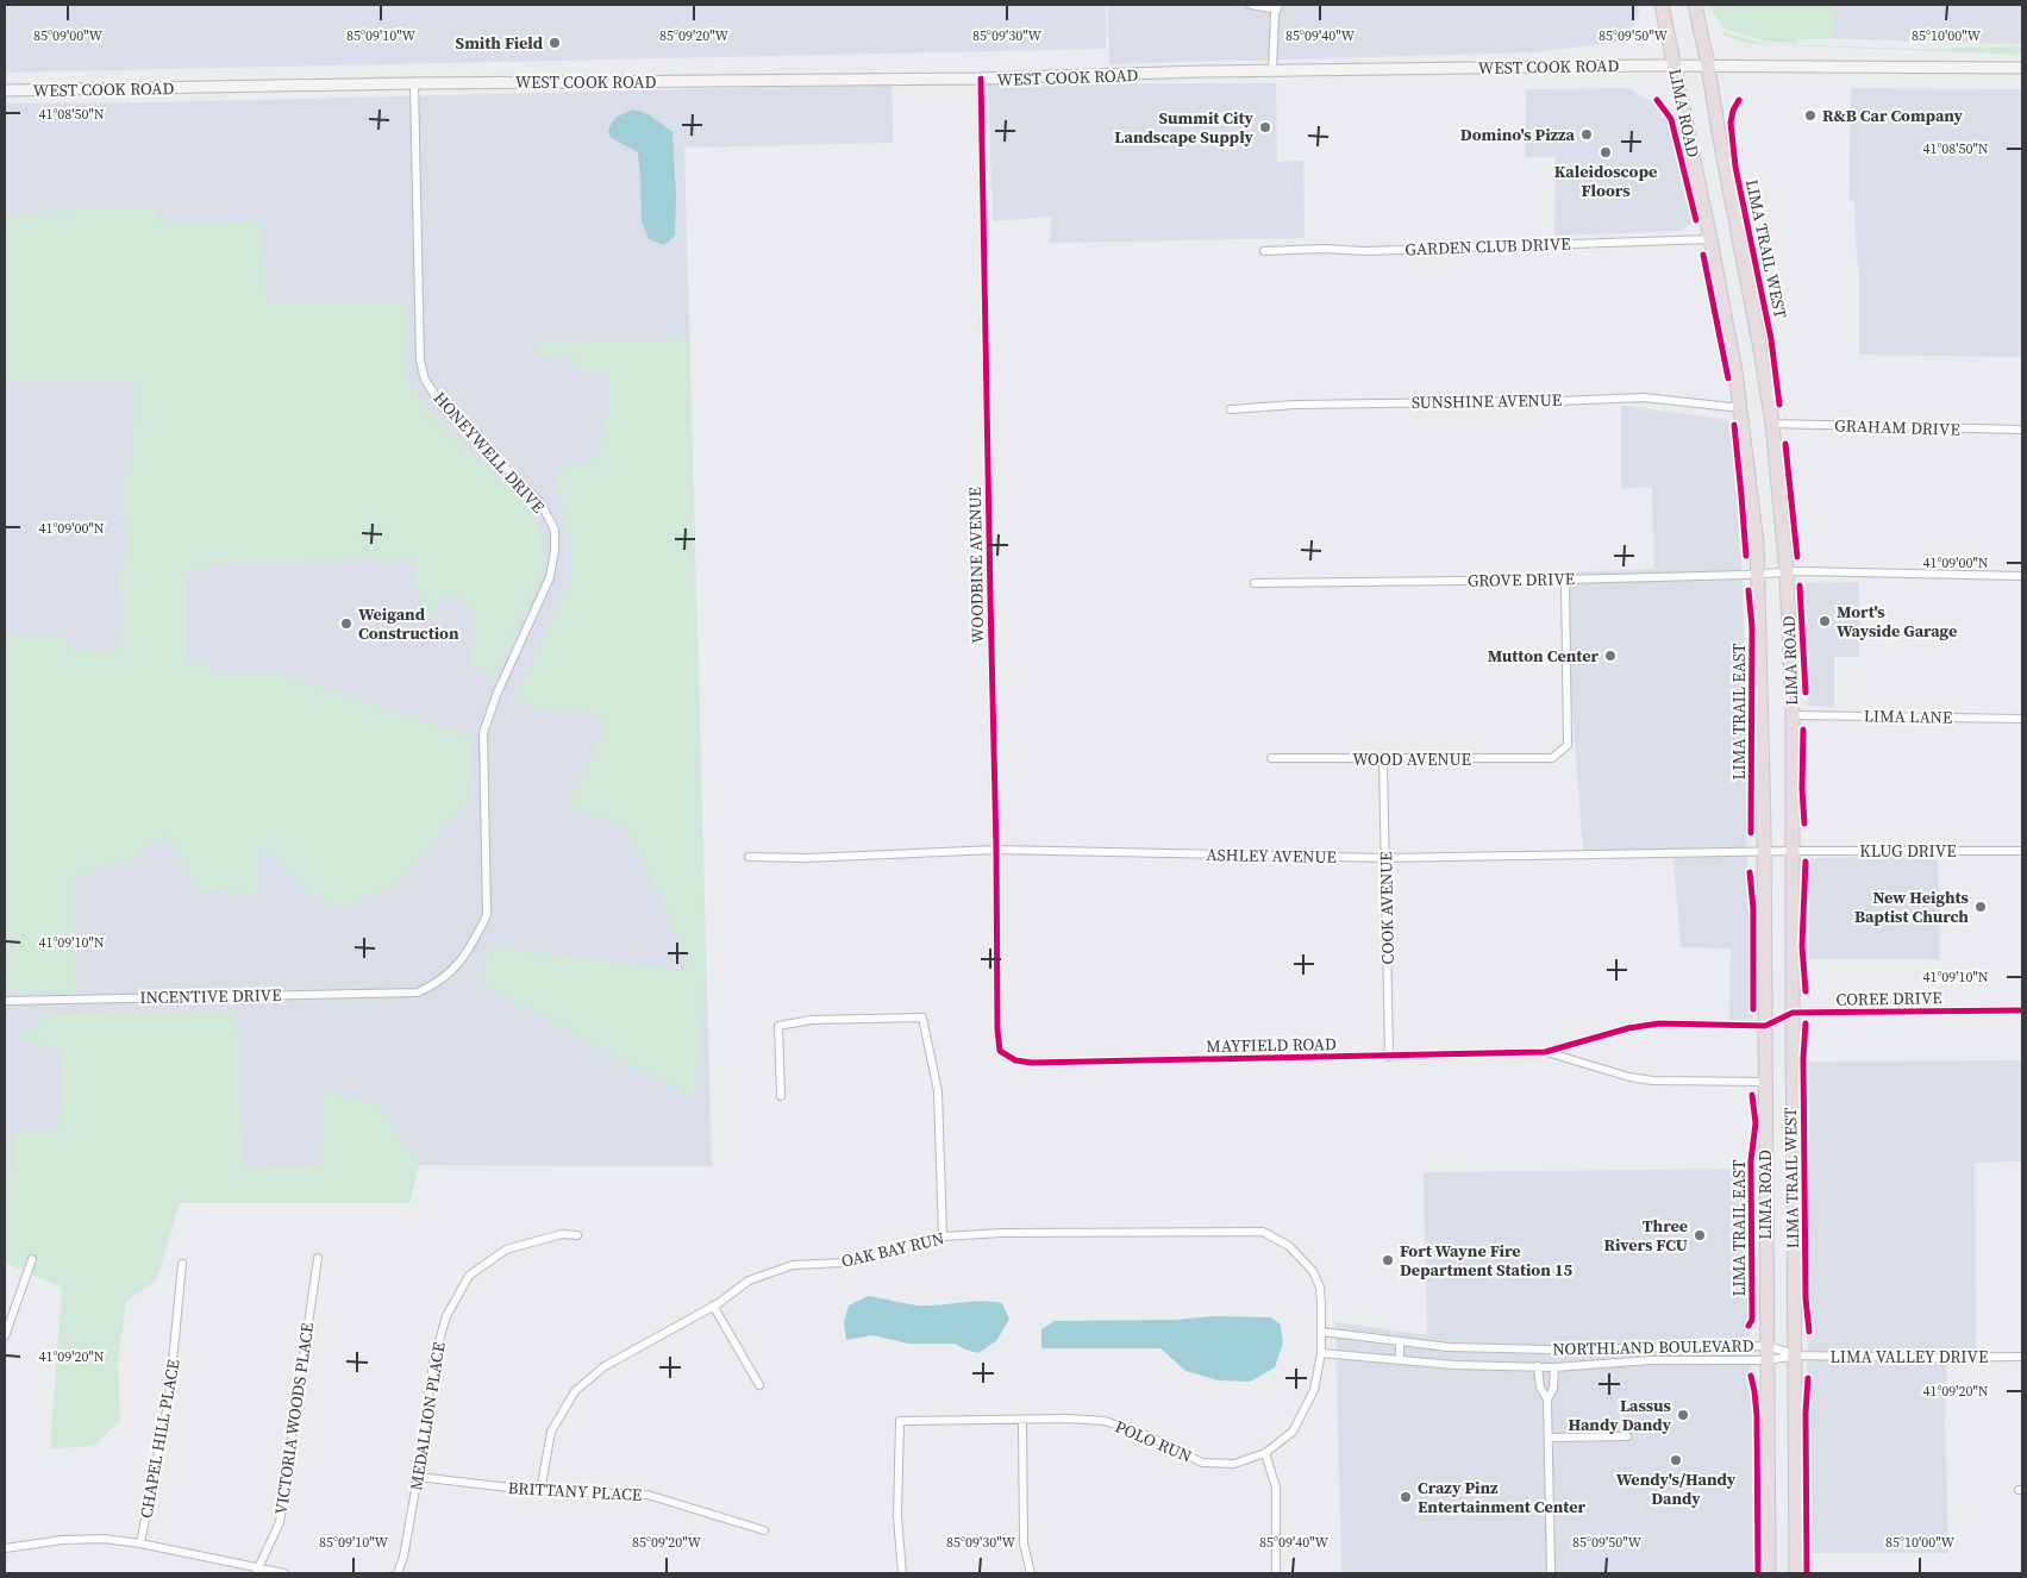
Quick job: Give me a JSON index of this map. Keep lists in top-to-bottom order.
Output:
{
  "streets": {
    "highway": ["LIMA ROAD"],
    "main road": ["WEST COOK ROAD"],
    "street": [
      "GARDEN CLUB DRIVE",
      "SUNSHINE AVENUE",
      "GRAHAM DRIVE",
      "HONEYWELL DRIVE",
      "WOODBINE AVENUE",
      "GROVE DRIVE",
      "LIMA LANE",
      "WOOD AVENUE",
      "KLUG DRIVE",
      "ASHLEY AVENUE",
      "COOK AVENUE",
      "INCENTIVE DRIVE",
      "COREE DRIVE",
      "MAYFIELD ROAD",
      "OAK BAY RUN",
      "NORTHLAND BOULEVARD",
      "LIMA VALLEY DRIVE",
      "MEDALLION PLACE",
      "VICTORIA WOODS PLACE",
      "CHAPEL HILL PLACE",
      "POLO RUN",
      "BRITTANY PLACE"
    ],
    "cycle path": ["LIMA TRAIL WEST", "LIMA TRAIL EAST"]
  },
  "crossings": [
    ["WEST COOK ROAD", "LIMA ROAD"],
    ["WEST COOK ROAD", "HONEYWELL DRIVE"],
    ["WEST COOK ROAD", "WOODBINE AVENUE"],
    ["LIMA ROAD", "GARDEN CLUB DRIVE"],
    ["LIMA ROAD", "SUNSHINE AVENUE"],
    ["LIMA ROAD", "GRAHAM DRIVE"],
    ["LIMA ROAD", "GROVE DRIVE"],
    ["LIMA ROAD", "LIMA LANE"],
    ["LIMA ROAD", "KLUG DRIVE"],
    ["LIMA ROAD", "ASHLEY AVENUE"],
    ["LIMA ROAD", "COREE DRIVE"],
    ["LIMA ROAD", "NORTHLAND BOULEVARD"],
    ["LIMA ROAD", "LIMA VALLEY DRIVE"],
    ["HONEYWELL DRIVE", "INCENTIVE DRIVE"],
    ["WOODBINE AVENUE", "ASHLEY AVENUE"],
    ["WOODBINE AVENUE", "MAYFIELD ROAD"],
    ["GROVE DRIVE", "WOOD AVENUE"],
    ["WOOD AVENUE", "COOK AVENUE"],
    ["KLUG DRIVE", "ASHLEY AVENUE"],
    ["ASHLEY AVENUE", "COOK AVENUE"],
    ["COOK AVENUE", "MAYFIELD ROAD"],
    ["OAK BAY RUN", "NORTHLAND BOULEVARD"],
    ["OAK BAY RUN", "POLO RUN"],
    ["OAK BAY RUN", "BRITTANY PLACE"],
    ["NORTHLAND BOULEVARD", "LIMA VALLEY DRIVE"],
    ["NORTHLAND BOULEVARD", "POLO RUN"],
    ["MEDALLION PLACE", "BRITTANY PLACE"]
  ],
  "places": [
    "Smith Field",
    "R&B Car Company",
    "Summit City Landscape Supply",
    "Domino's Pizza",
    "Kaleidoscope Floors",
    "Mort's Wayside Garage",
    "Weigand Construction",
    "Mutton Center",
    "New Heights Baptist Church",
    "Three Rivers FCU",
    "Fort Wayne Fire Department Station 15",
    "Lassus Handy Dandy",
    "Wendy's/Handy Dandy",
    "Crazy Pinz Entertainment Center"
  ],
  "coordinates": [
    "85°09'00\"W",
    "85°09'10\"W",
    "85°09'20\"W",
    "85°09'30\"W",
    "85°09'40\"W",
    "85°09'50\"W",
    "85°10'00\"W",
    "41°08'50\"N",
    "41°09'00\"N",
    "41°09'10\"N",
    "41°09'20\"N"
  ]
}
